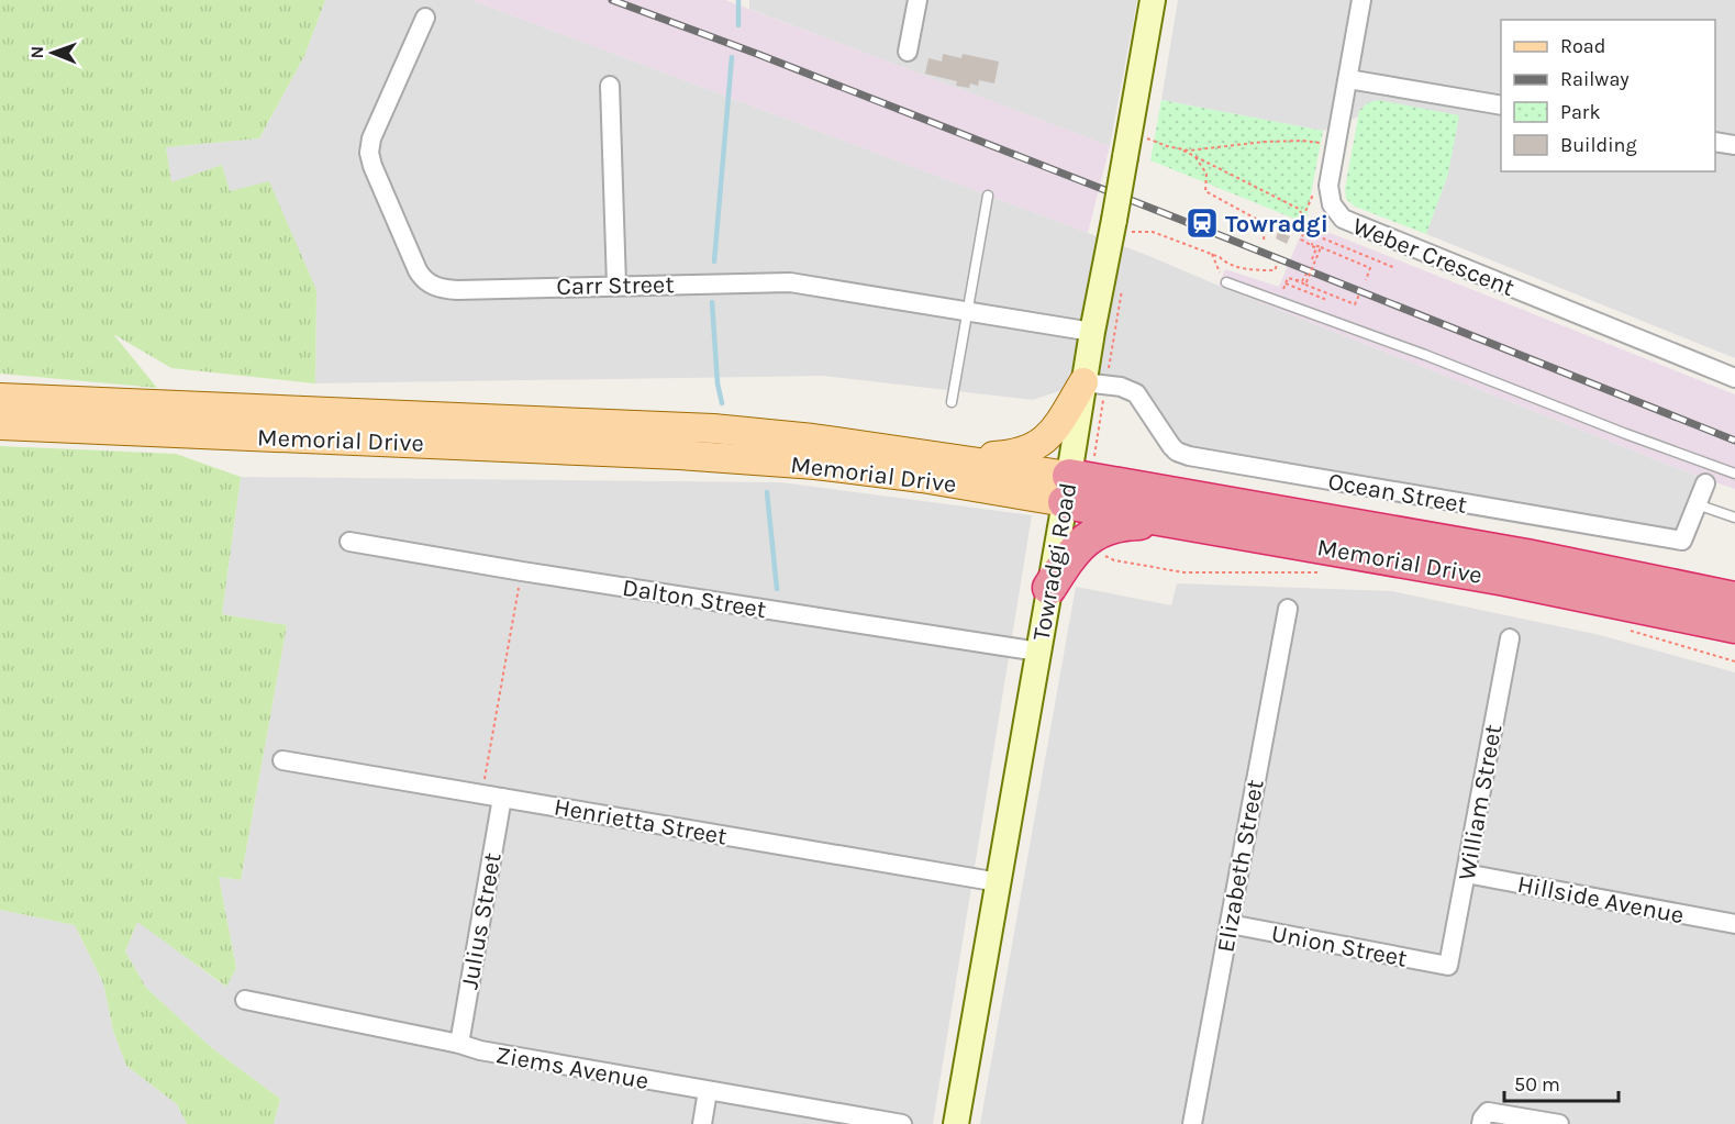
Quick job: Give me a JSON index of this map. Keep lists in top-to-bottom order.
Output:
{
  "streets": {
    "highway": ["Memorial Drive"],
    "main road": ["Towradgi Road"],
    "street": [
      "Weber Crescent",
      "Carr Street",
      "Ocean Street",
      "Dalton Street",
      "William Street",
      "Henrietta Street",
      "Elizabeth Street",
      "Hillside Avenue",
      "Julius Street",
      "Union Street",
      "Ziems Avenue"
    ]
  },
  "crossings": [
    ["Carr Street", "Towradgi Road"],
    ["Memorial Drive", "Towradgi Road"],
    ["Ocean Street", "Towradgi Road"],
    ["Towradgi Road", "Dalton Street"],
    ["Towradgi Road", "Henrietta Street"],
    ["William Street", "Hillside Avenue"],
    ["William Street", "Union Street"],
    ["Henrietta Street", "Julius Street"],
    ["Elizabeth Street", "Union Street"],
    ["Julius Street", "Ziems Avenue"]
  ],
  "places": {
    "station": ["Towradgi"]
  },
  "legend": [
    "Road",
    "Railway",
    "Park",
    "Building"
  ],
  "scale_bar": "50 m",
  "north": "left"
}
